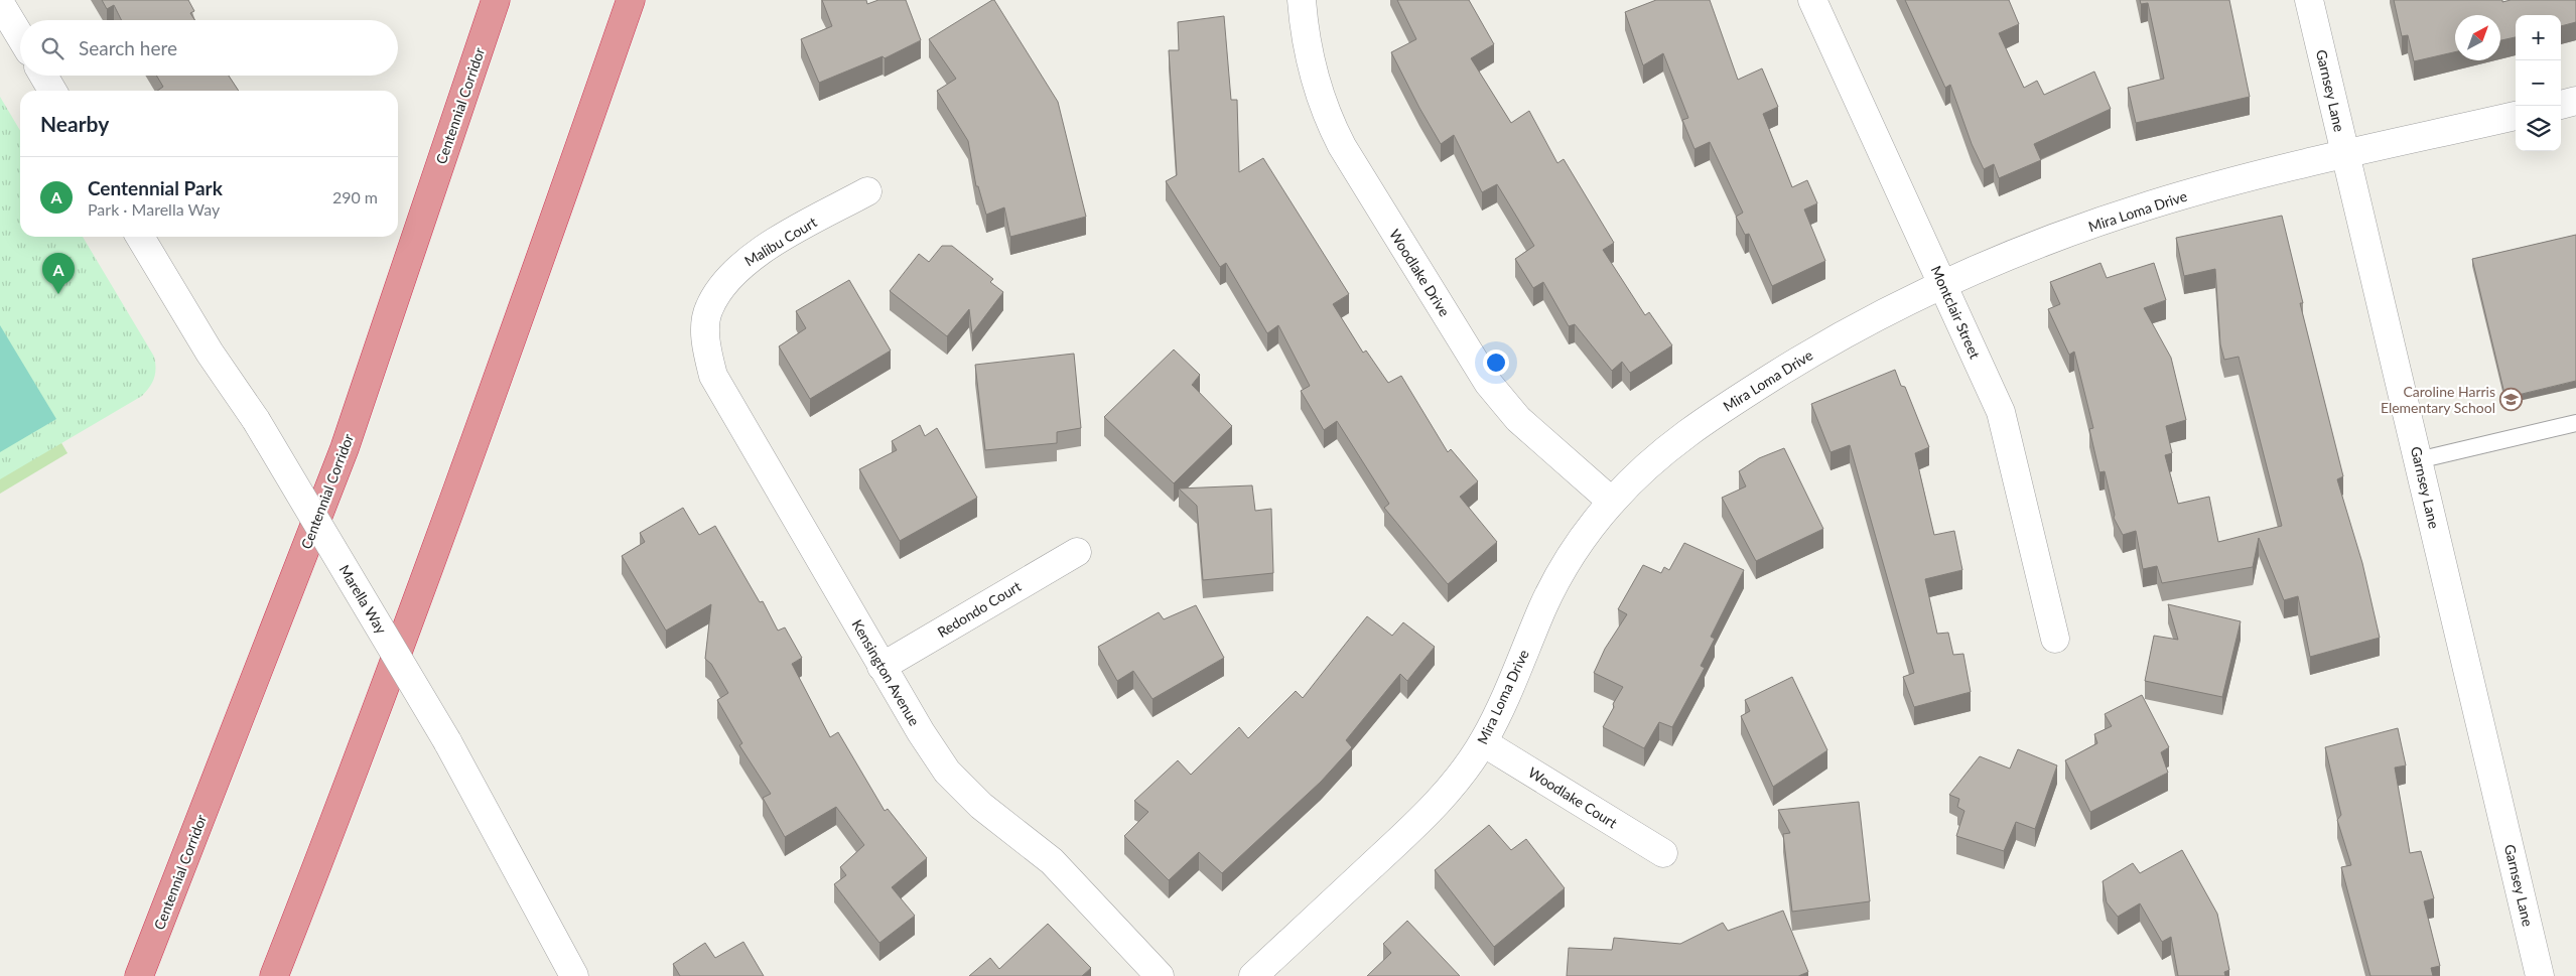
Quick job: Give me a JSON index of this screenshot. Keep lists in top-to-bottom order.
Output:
{
  "streets": {
    "highway": ["Centennial Corridor"],
    "street": [
      "Garnsey Lane",
      "Mira Loma Drive",
      "Malibu Court",
      "Woodlake Drive",
      "Montclair Street",
      "Marella Way",
      "Redondo Court",
      "Kensington Avenue",
      "Woodlake Court"
    ]
  },
  "crossings": [
    ["Garnsey Lane", "Mira Loma Drive"],
    ["Mira Loma Drive", "Woodlake Drive"],
    ["Mira Loma Drive", "Montclair Street"],
    ["Mira Loma Drive", "Woodlake Court"],
    ["Malibu Court", "Kensington Avenue"],
    ["Redondo Court", "Kensington Avenue"]
  ],
  "places": {
    "school or university": ["Caroline Harris Elementary School"]
  },
  "north": "top right",
  "page": {
    "map_buttons": ["+", "−"],
    "search": "Search here",
    "heading": "Nearby",
    "list": [
      {
        "mark": "A",
        "name": "Centennial Park",
        "note": "Park · Marella Way",
        "value": "290 m"
      }
    ],
    "pins": "A"
  }
}
